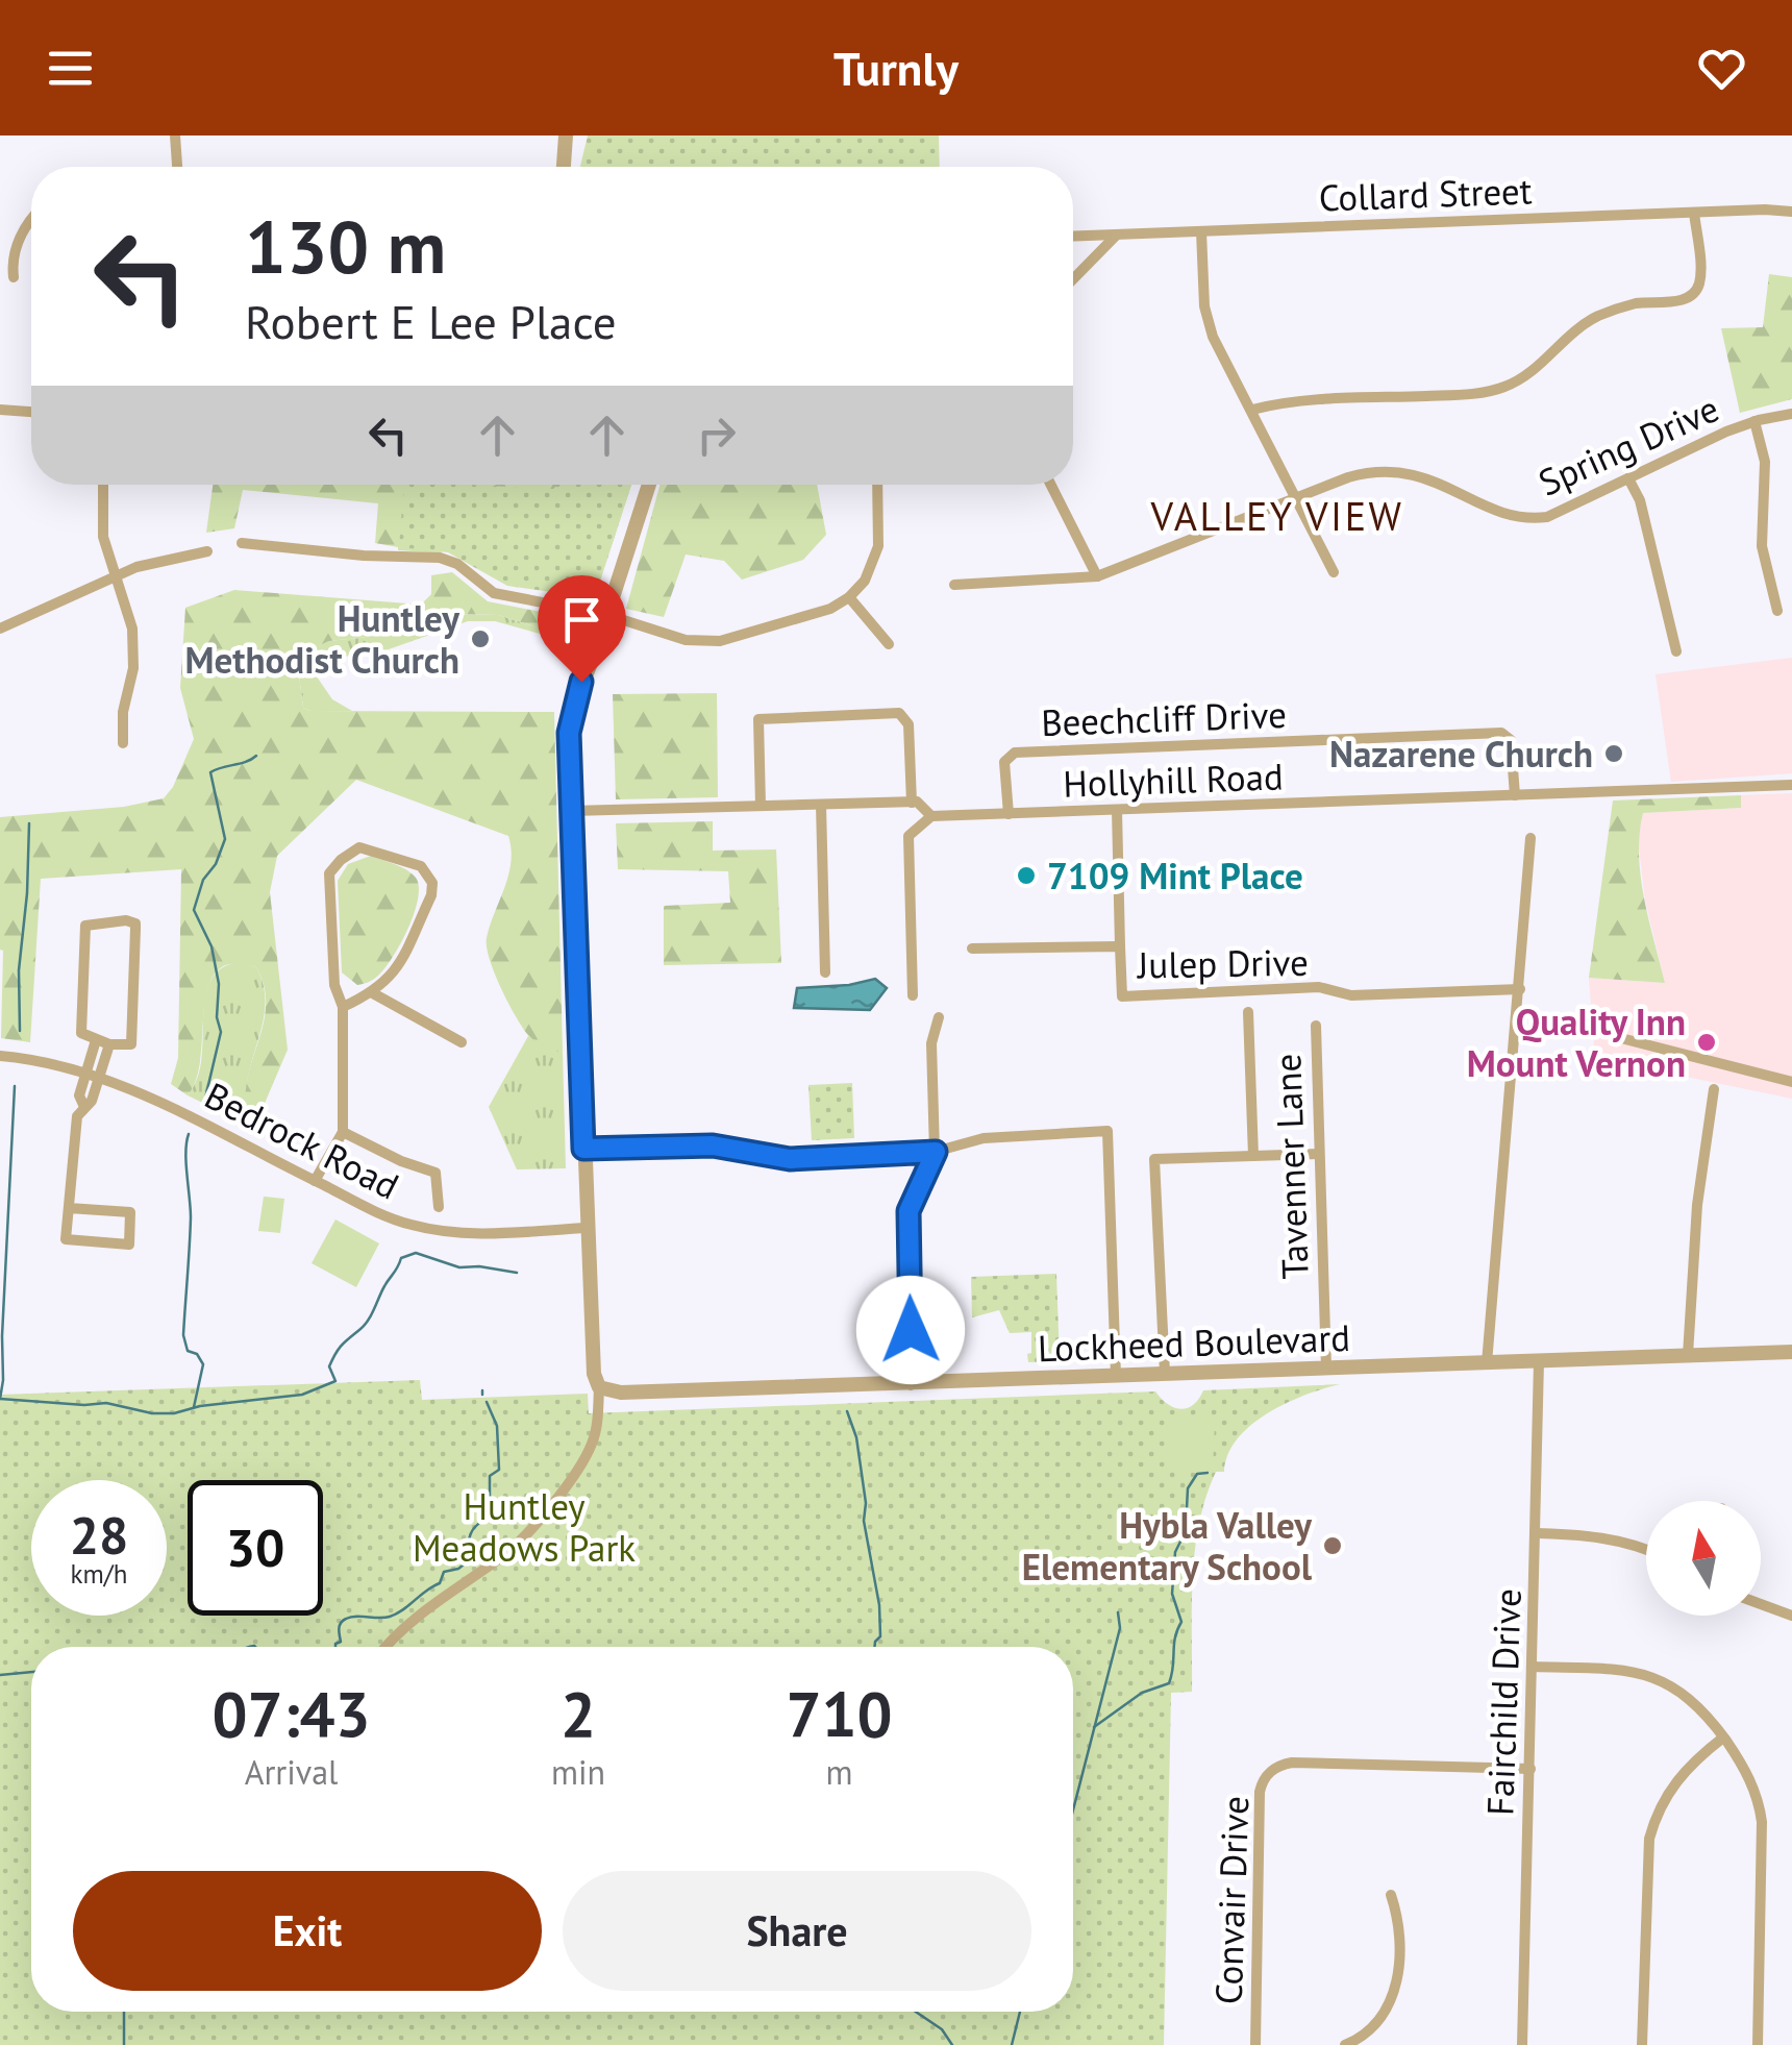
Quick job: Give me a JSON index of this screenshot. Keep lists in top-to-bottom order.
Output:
{
  "streets": {
    "street": [
      "Collard Street",
      "Spring Drive",
      "Beechcliff Drive",
      "Hollyhill Road",
      "Julep Drive",
      "Bedrock Road",
      "Tavenner Lane",
      "Lockheed Boulevard",
      "Fairchild Drive",
      "Convair Drive"
    ]
  },
  "crossings": [
    ["Beechcliff Drive", "Hollyhill Road"],
    ["Tavenner Lane", "Lockheed Boulevard"],
    ["Lockheed Boulevard", "Fairchild Drive"],
    ["Fairchild Drive", "Convair Drive"]
  ],
  "districts": ["VALLEY VIEW"],
  "parks": ["Huntley Meadows Park"],
  "places": [
    "Huntley Methodist Church",
    "Nazarene Church",
    "7109 Mint Place",
    "Quality Inn Mount Vernon",
    "Hybla Valley Elementary School"
  ],
  "north": "top",
  "page": {
    "header": "Turnly",
    "turn": ["130 m", "Robert E Lee Place"],
    "speed": "28 km/h",
    "limit": "30",
    "eta": [
      "07:43",
      "Arrival",
      "2",
      "min",
      "710",
      "m"
    ],
    "buttons": ["Exit", "Share"]
  }
}
